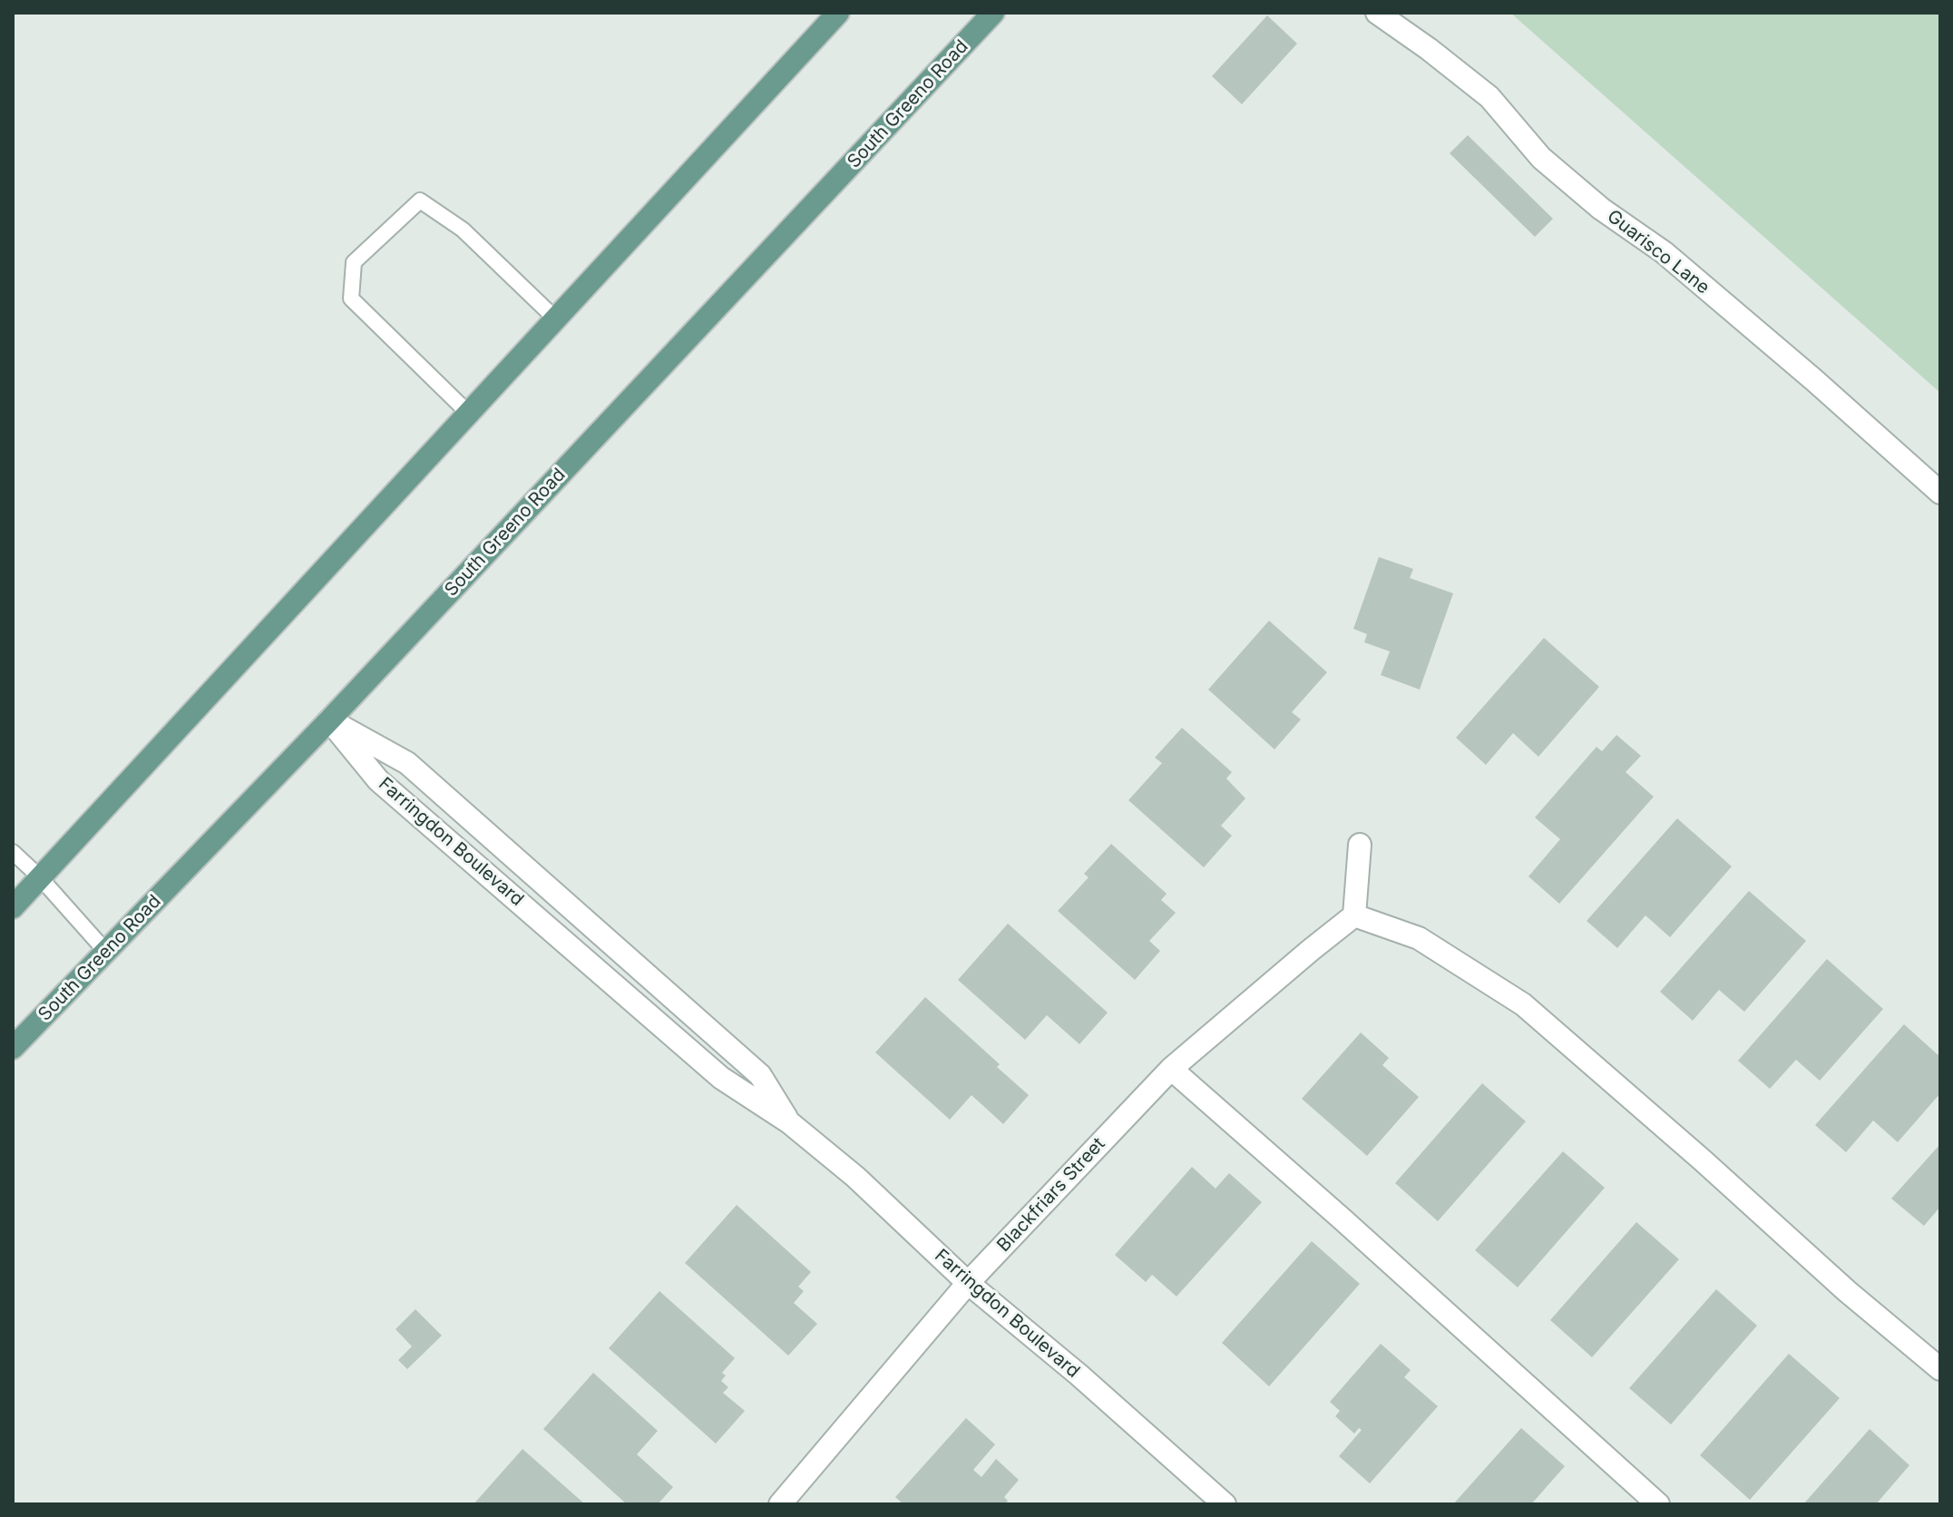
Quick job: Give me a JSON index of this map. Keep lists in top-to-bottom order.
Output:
{
  "streets": {
    "main road": ["South Greeno Road"],
    "street": ["Guarisco Lane", "Farringdon Boulevard", "Blackfriars Street"]
  },
  "crossings": [
    ["South Greeno Road", "Farringdon Boulevard"],
    ["Farringdon Boulevard", "Blackfriars Street"]
  ]
}
